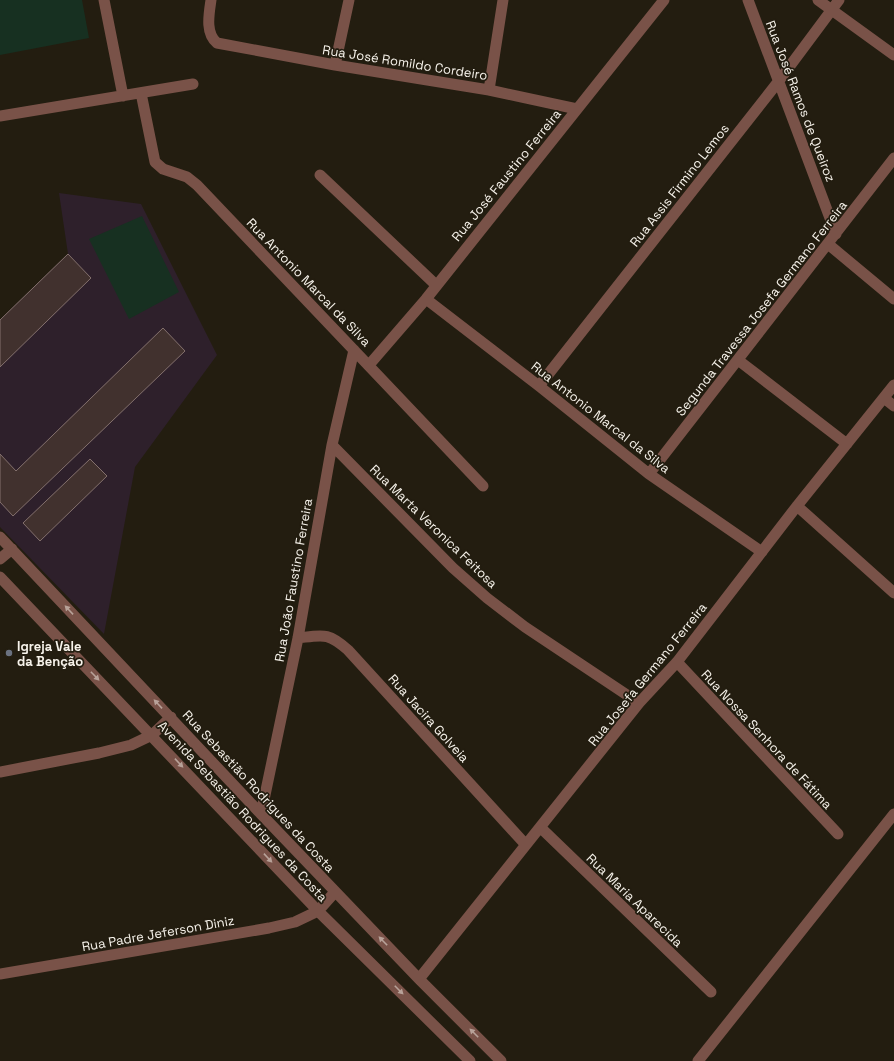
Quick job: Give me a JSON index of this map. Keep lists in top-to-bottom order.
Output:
{
  "streets": {
    "street": [
      "Rua José Romildo Cordeiro",
      "Rua José Ramos de Queiroz",
      "Rua José Faustino Ferreira",
      "Rua Assis Firmino Lemos",
      "Rua Antonio Marcal da Silva",
      "Segunda Travessa Josefa Germano Ferreira",
      "Rua Marta Veronica Feitosa",
      "Rua João Faustino Ferreira",
      "Rua Josefa Germano Ferreira",
      "Rua Jacira Golveia",
      "Rua Nossa Senhora de Fátima",
      "Rua Sebastião Rodrigues da Costa",
      "Avenida Sebastião Rodrigues da Costa",
      "Rua Maria Aparecida",
      "Rua Padre Jeferson Diniz"
    ]
  },
  "crossings": [
    ["Rua José Romildo Cordeiro", "Rua José Faustino Ferreira"],
    ["Rua José Ramos de Queiroz", "Rua Assis Firmino Lemos"],
    ["Rua José Ramos de Queiroz", "Segunda Travessa Josefa Germano Ferreira"],
    ["Rua José Faustino Ferreira", "Rua Antonio Marcal da Silva"],
    ["Rua Assis Firmino Lemos", "Rua Antonio Marcal da Silva"],
    ["Rua Antonio Marcal da Silva", "Segunda Travessa Josefa Germano Ferreira"],
    ["Rua Antonio Marcal da Silva", "Rua João Faustino Ferreira"],
    ["Rua Antonio Marcal da Silva", "Rua Josefa Germano Ferreira"],
    ["Rua Marta Veronica Feitosa", "Rua João Faustino Ferreira"],
    ["Rua Marta Veronica Feitosa", "Rua Josefa Germano Ferreira"],
    ["Rua João Faustino Ferreira", "Rua Jacira Golveia"],
    ["Rua João Faustino Ferreira", "Rua Sebastião Rodrigues da Costa"],
    ["Rua Josefa Germano Ferreira", "Rua Jacira Golveia"],
    ["Rua Josefa Germano Ferreira", "Rua Nossa Senhora de Fátima"],
    ["Rua Josefa Germano Ferreira", "Rua Sebastião Rodrigues da Costa"],
    ["Rua Josefa Germano Ferreira", "Rua Maria Aparecida"],
    ["Avenida Sebastião Rodrigues da Costa", "Rua Padre Jeferson Diniz"]
  ],
  "one_way": ["Rua Sebastião Rodrigues da Costa", "Avenida Sebastião Rodrigues da Costa"],
  "places": ["Igreja Vale da Benção"]
}
